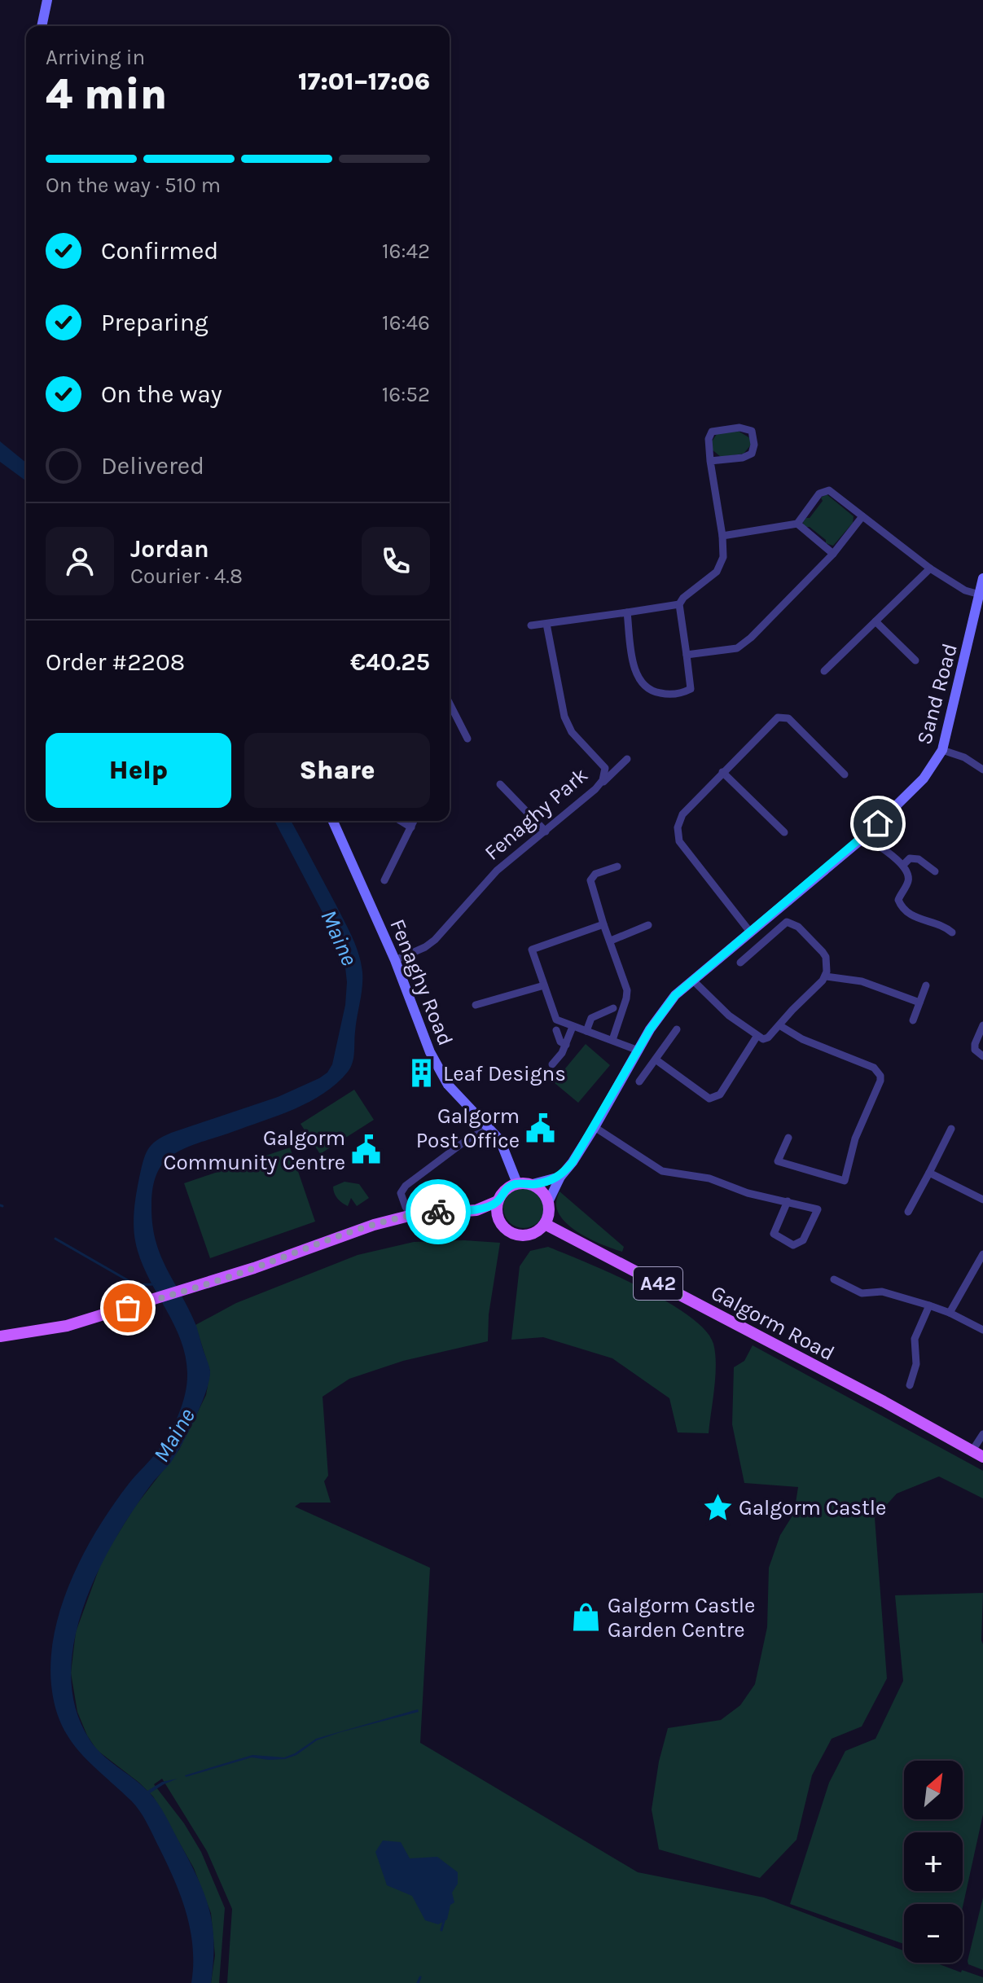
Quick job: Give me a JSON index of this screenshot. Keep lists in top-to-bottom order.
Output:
{
  "streets": {
    "main road": ["A42", "Galgorm Road"],
    "street": ["Sand Road", "Fenaghy Park", "Fenaghy Road"]
  },
  "crossings": [
    ["Sand Road", "Fenaghy Road"],
    ["Sand Road", "Galgorm Road"],
    ["Fenaghy Park", "Fenaghy Road"],
    ["Fenaghy Road", "Galgorm Road"]
  ],
  "water": ["Maine"],
  "places": {
    "building": ["Leaf Designs"],
    "public building": ["Galgorm Post Office", "Galgorm Community Centre"],
    "place": ["Galgorm Castle"],
    "shop": ["Galgorm Castle Garden Centre"]
  },
  "north": "top right",
  "page": {
    "heading": ["4 min", "Arriving in", "17:01–17:06"],
    "panel": [
      "Jordan",
      "Courier · 4.8",
      "Order #2208",
      "€40.25"
    ],
    "bar": "On the way · 510 m",
    "list": [
      ["Confirmed", "16:42"],
      ["Preparing", "16:46"],
      ["On the way", "16:52"],
      "Delivered"
    ],
    "buttons": ["Help", "Share"],
    "map_buttons": ["+", "−"]
  }
}
